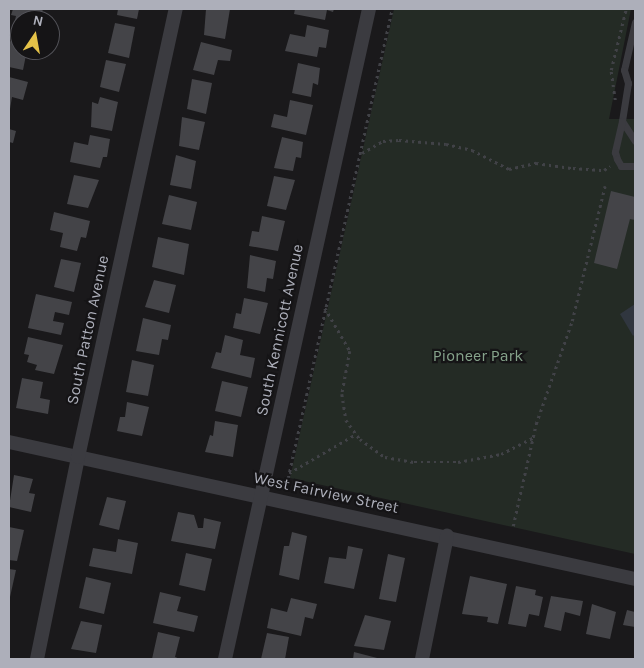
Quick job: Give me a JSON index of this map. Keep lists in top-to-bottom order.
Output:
{
  "streets": {
    "street": ["South Patton Avenue", "South Kennicott Avenue", "West Fairview Street"]
  },
  "crossings": [
    ["South Patton Avenue", "West Fairview Street"],
    ["South Kennicott Avenue", "West Fairview Street"]
  ],
  "parks": ["Pioneer Park"],
  "north": "top"
}
